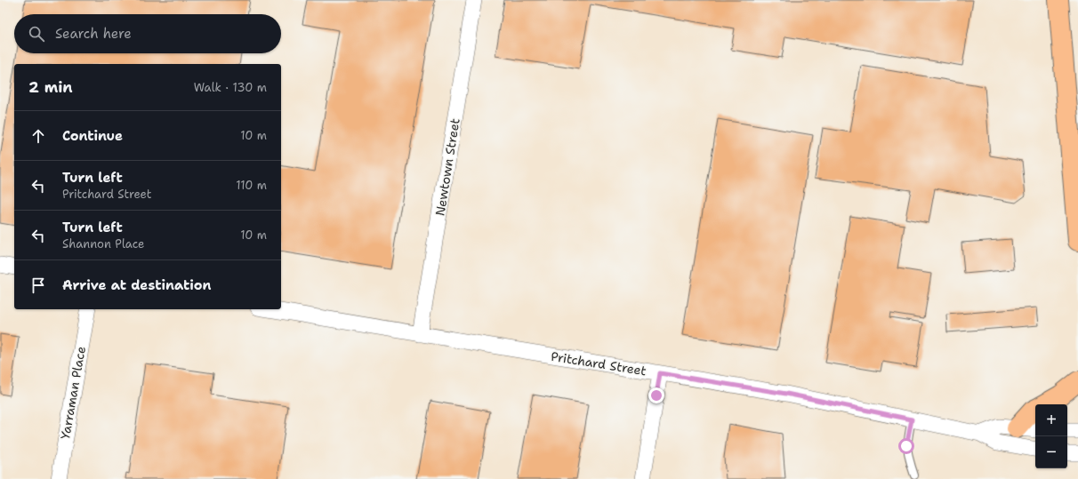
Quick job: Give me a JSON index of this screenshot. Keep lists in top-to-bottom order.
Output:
{
  "streets": {
    "street": ["Newtown Street", "Pritchard Street", "Yarraman Place"]
  },
  "crossings": [
    ["Newtown Street", "Pritchard Street"]
  ],
  "page": {
    "search": "Search here",
    "heading": ["2 min", "Walk · 130 m"],
    "list": [
      ["Continue", "10 m"],
      ["Turn left", "Pritchard Street", "110 m"],
      ["Turn left", "Shannon Place", "10 m"],
      "Arrive at destination"
    ],
    "map_buttons": ["+", "−"]
  }
}
